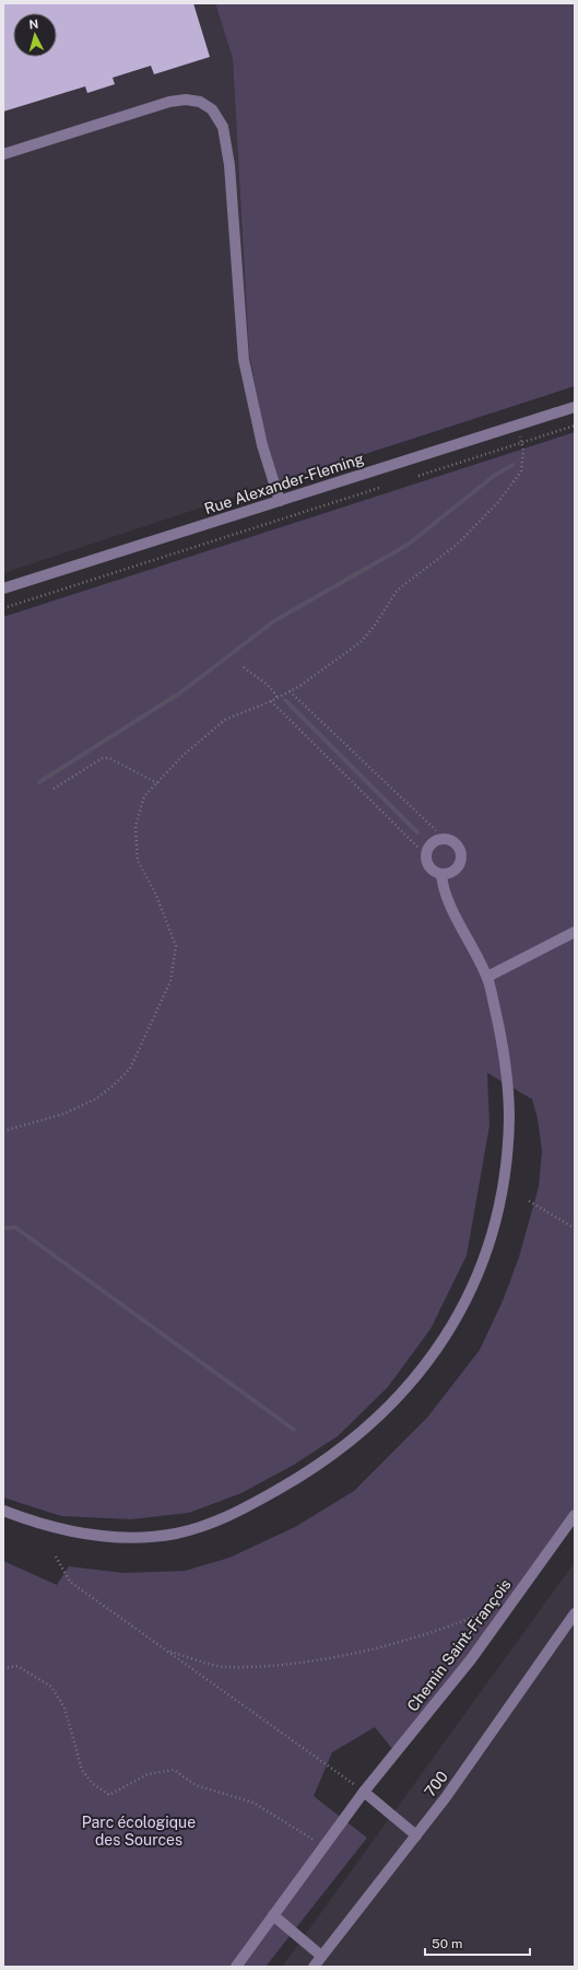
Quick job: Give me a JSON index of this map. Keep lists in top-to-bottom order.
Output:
{
  "streets": {
    "street": ["Rue Alexander-Fleming", "Chemin Saint-François", "700"]
  },
  "parks": ["Parc écologique des Sources"],
  "scale_bar": "50 m",
  "north": "top"
}
